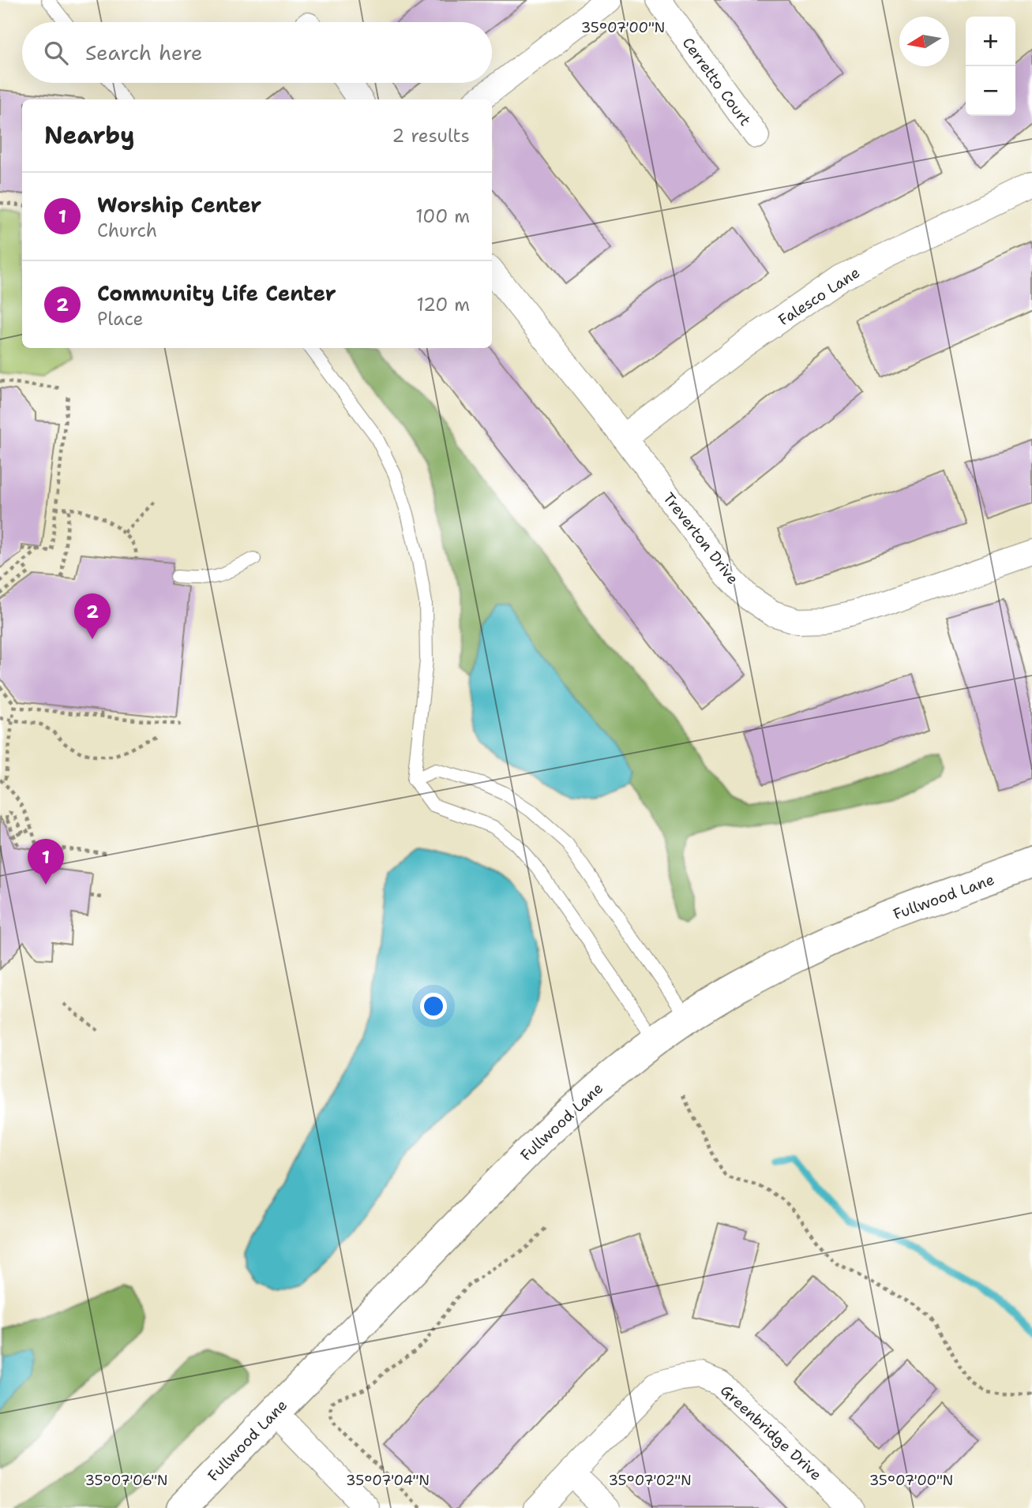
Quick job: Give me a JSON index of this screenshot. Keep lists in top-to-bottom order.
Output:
{
  "streets": {
    "street": [
      "Cerretto Court",
      "Falesco Lane",
      "Treverton Drive",
      "Fullwood Lane",
      "Greenbridge Drive"
    ]
  },
  "crossings": [
    ["Falesco Lane", "Treverton Drive"]
  ],
  "north": "left",
  "page": {
    "map_buttons": ["+", "−"],
    "search": "Search here",
    "heading": ["Nearby", "2 results"],
    "list": [
      {
        "mark": "1",
        "name": "Worship Center",
        "note": "Church",
        "value": "100 m"
      },
      {
        "mark": "2",
        "name": "Community Life Center",
        "note": "Place",
        "value": "120 m"
      }
    ],
    "pins": ["2", "1"]
  },
  "coordinates": [
    "35°07'00\"N",
    "35°07'06\"N",
    "35°07'04\"N",
    "35°07'02\"N"
  ]
}
